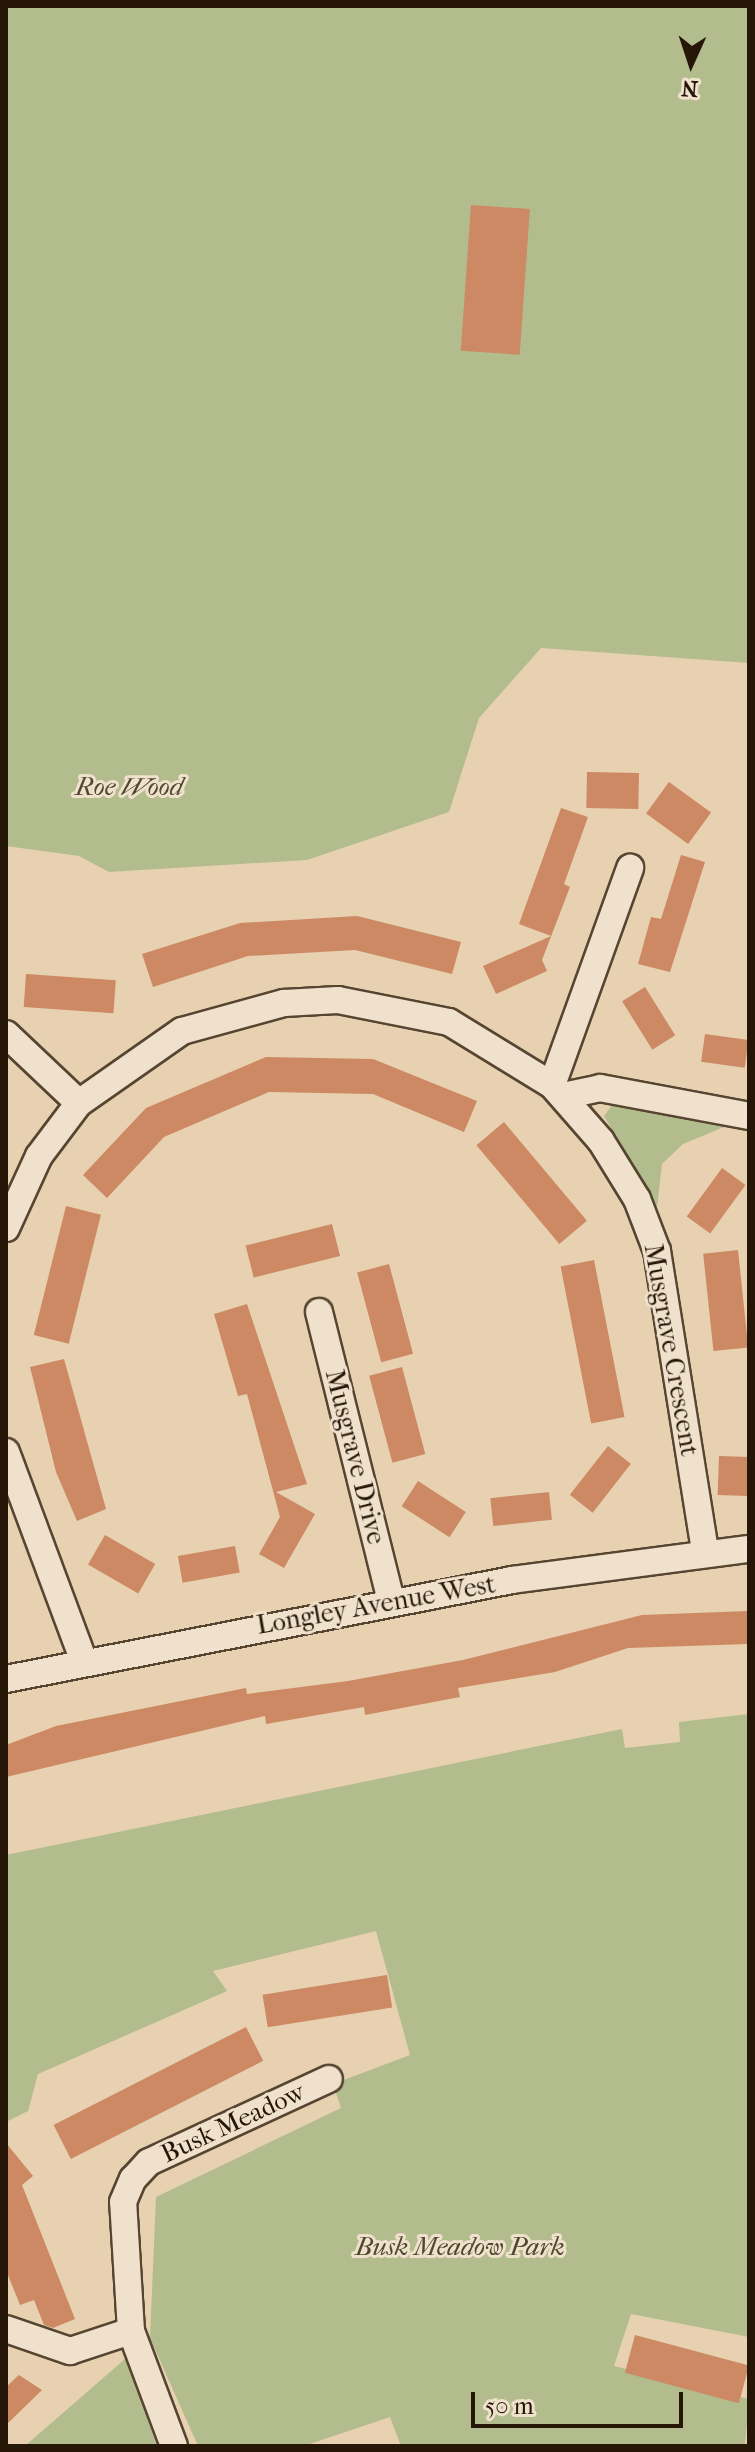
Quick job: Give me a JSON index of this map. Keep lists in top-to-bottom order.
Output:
{
  "streets": {
    "street": [
      "Musgrave Crescent",
      "Musgrave Drive",
      "Longley Avenue West",
      "Busk Meadow"
    ]
  },
  "crossings": [
    ["Musgrave Crescent", "Longley Avenue West"],
    ["Musgrave Drive", "Longley Avenue West"]
  ],
  "parks": ["Roe Wood", "Busk Meadow Park"],
  "scale_bar": "50 m",
  "north": "bottom"
}
